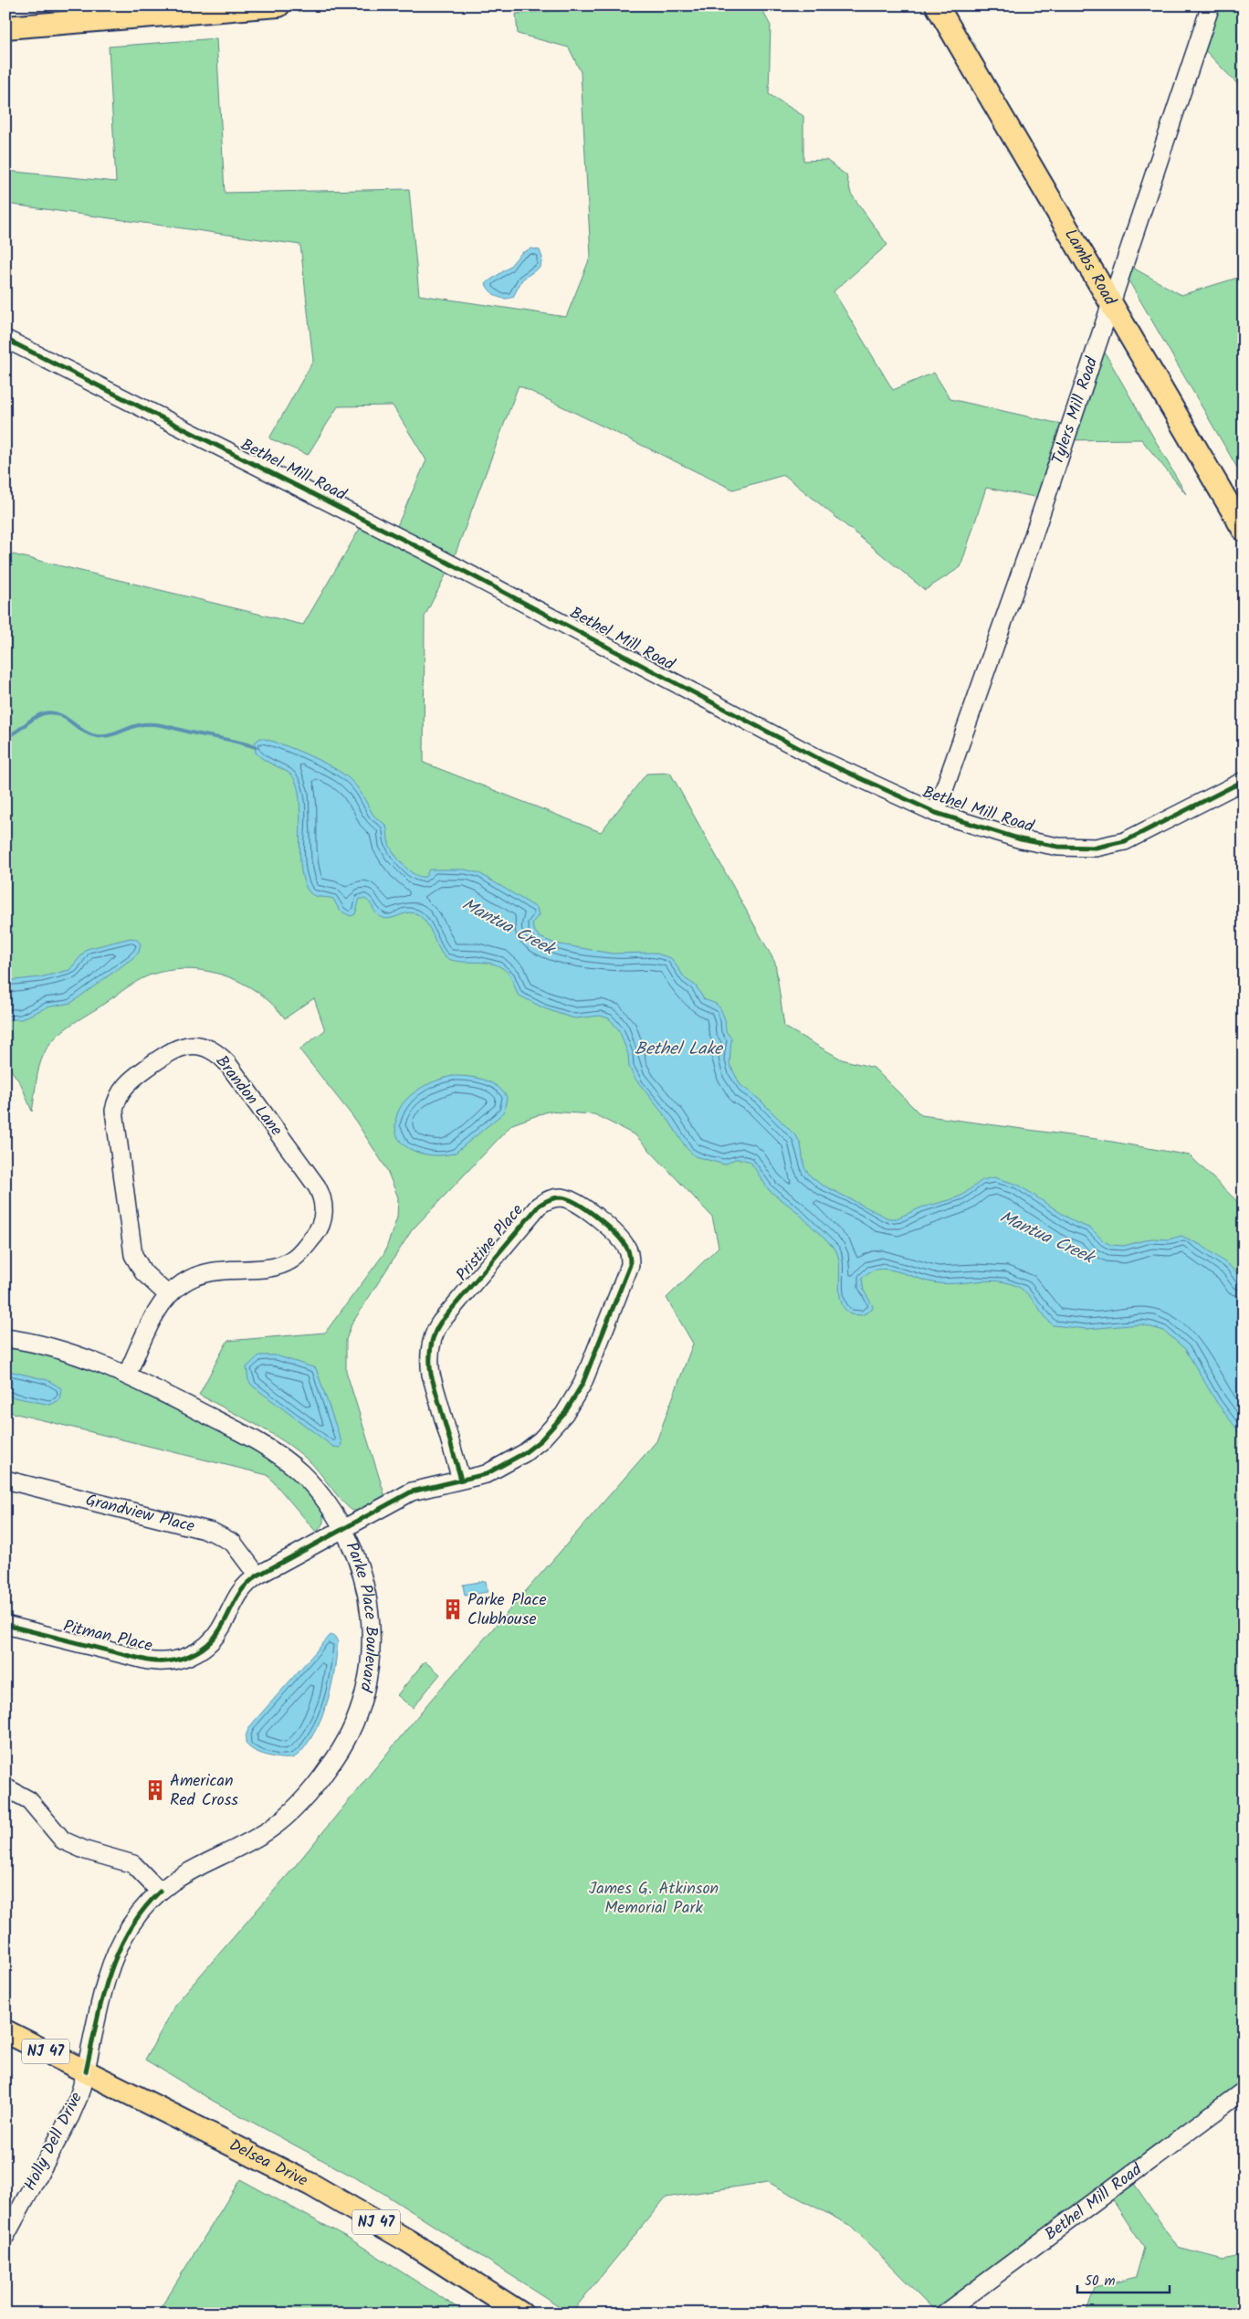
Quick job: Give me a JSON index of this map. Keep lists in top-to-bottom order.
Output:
{
  "streets": {
    "main road": ["Lambs Road", "NJ 47", "Delsea Drive"],
    "street": [
      "Tylers Mill Road",
      "Bethel Mill Road",
      "Brandon Lane",
      "Pristine Place",
      "Grandview Place",
      "Parke Place Boulevard",
      "Pitman Place",
      "Holly Dell Drive"
    ]
  },
  "crossings": [
    ["Lambs Road", "Tylers Mill Road"],
    ["Tylers Mill Road", "Bethel Mill Road"],
    ["Brandon Lane", "Parke Place Boulevard"],
    ["Pristine Place", "Parke Place Boulevard"],
    ["Pristine Place", "Pitman Place"],
    ["Grandview Place", "Pitman Place"],
    ["Parke Place Boulevard", "Pitman Place"],
    ["Parke Place Boulevard", "Holly Dell Drive"],
    ["Parke Place Boulevard", "Delsea Drive"],
    ["Holly Dell Drive", "Delsea Drive"]
  ],
  "water": ["Mantua Creek", "Bethel Lake"],
  "parks": ["James G. Atkinson Memorial Park"],
  "places": {
    "building": ["Parke Place Clubhouse", "American Red Cross"]
  },
  "scale_bar": "50 m"
}
